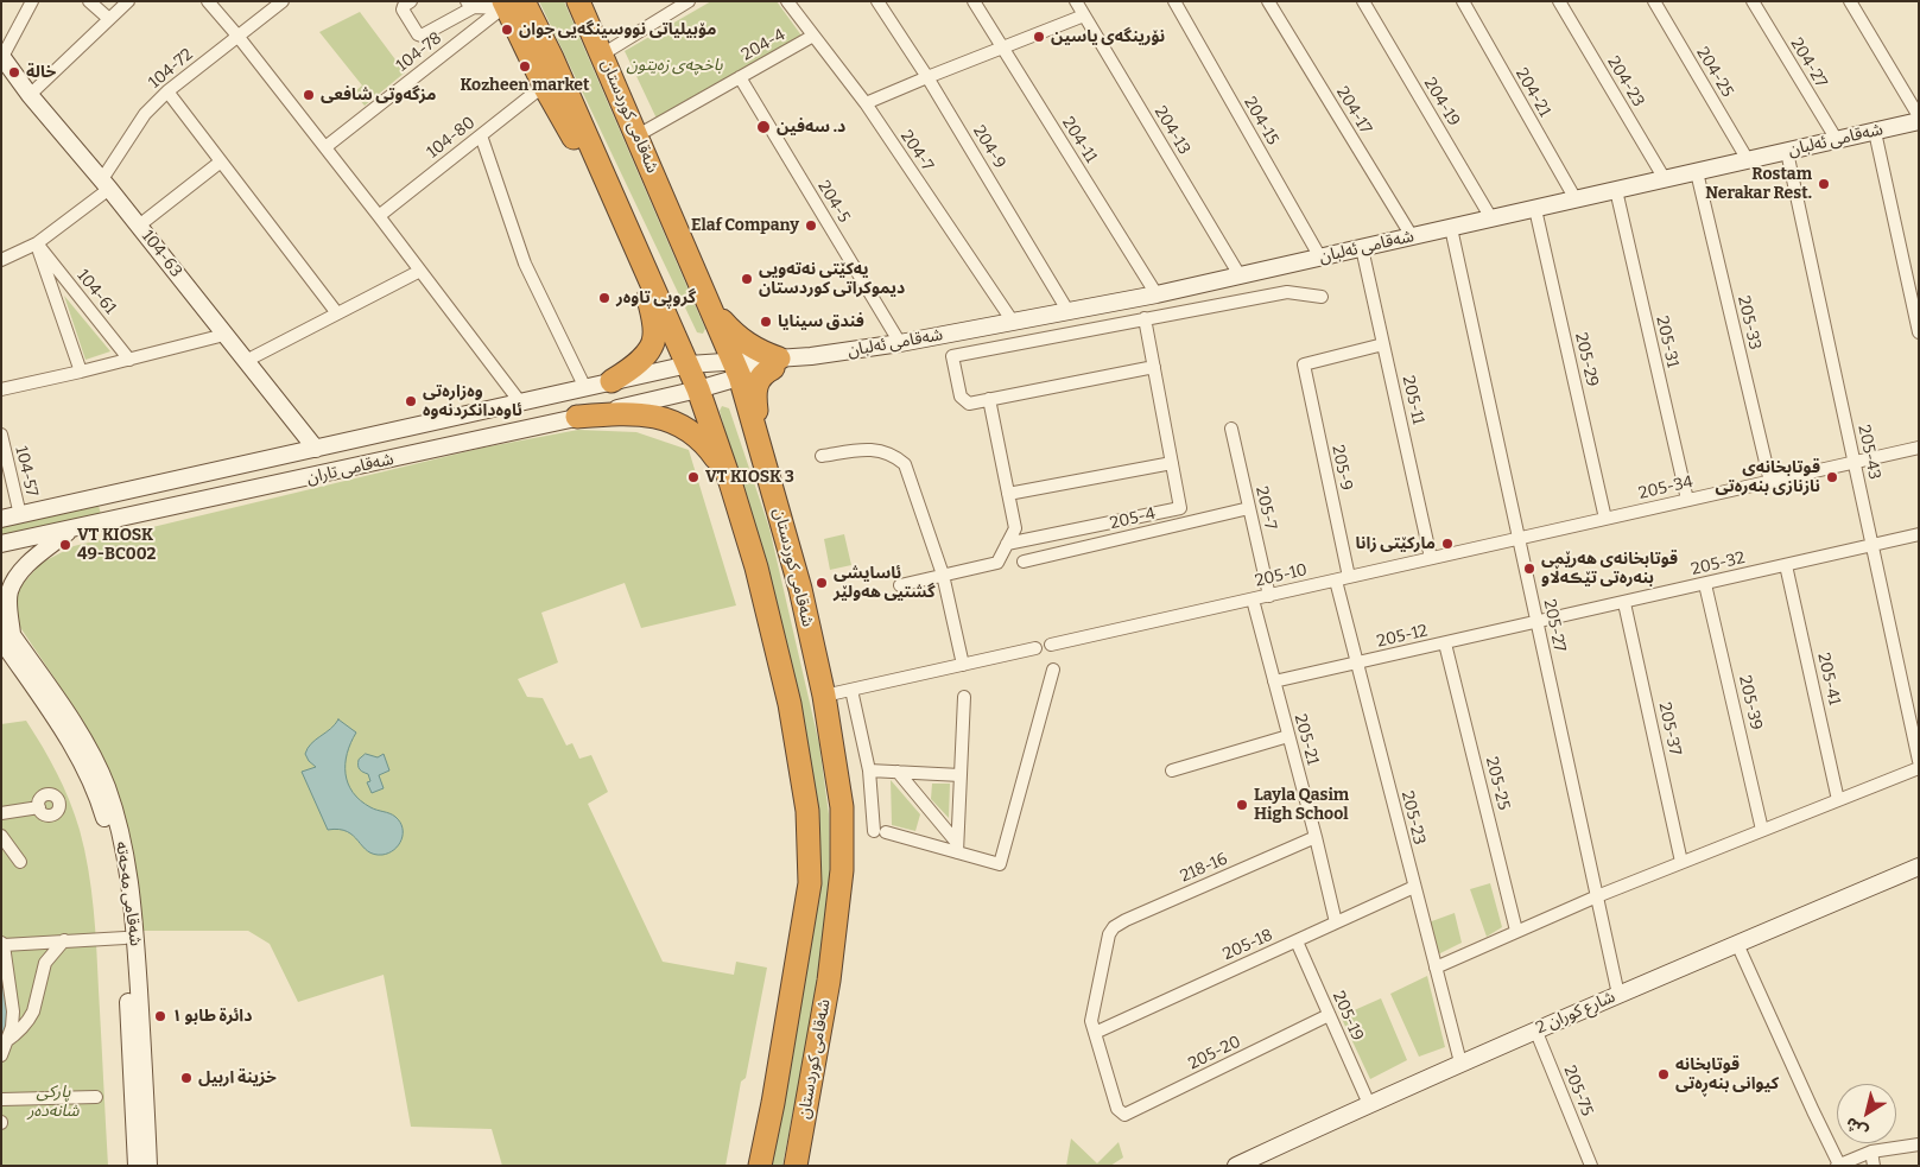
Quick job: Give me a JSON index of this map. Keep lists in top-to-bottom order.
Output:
{
  "streets": {
    "highway": ["شەقامی کوردستان"],
    "main road": [
      "شەقامی ئەلبان",
      "104-63",
      "شەقامی تاران",
      "شەقامی مەحەتە",
      "شارع كوران 2"
    ],
    "street": [
      "204-4",
      "104-78",
      "204-27",
      "104-72",
      "204-25",
      "204-23",
      "204-21",
      "204-19",
      "204-17",
      "204-15",
      "204-13",
      "104-80",
      "204-11",
      "204-9",
      "204-7",
      "204-5",
      "104-61",
      "205-33",
      "205-31",
      "205-29",
      "205-11",
      "205-43",
      "205-9",
      "104-57",
      "205-34",
      "205-7",
      "205-4",
      "205-32",
      "205-10",
      "205-27",
      "205-12",
      "205-41",
      "205-39",
      "205-37",
      "205-21",
      "205-25",
      "205-23",
      "218-16",
      "205-18",
      "205-19",
      "205-20",
      "205-75"
    ]
  },
  "crossings": [
    ["204-4", "شەقامی کوردستان"],
    ["204-4", "204-7"],
    ["204-4", "204-5"],
    ["104-78", "شەقامی کوردستان"],
    ["204-27", "شەقامی ئەلبان"],
    ["104-72", "104-63"],
    ["104-72", "104-61"],
    ["204-25", "شەقامی ئەلبان"],
    ["204-23", "شەقامی ئەلبان"],
    ["204-21", "شەقامی ئەلبان"],
    ["204-19", "شەقامی ئەلبان"],
    ["204-17", "شەقامی ئەلبان"],
    ["شەقامی کوردستان", "104-80"],
    ["شەقامی کوردستان", "شەقامی ئەلبان"],
    ["شەقامی کوردستان", "شەقامی تاران"],
    ["204-15", "شەقامی ئەلبان"],
    ["204-13", "شەقامی ئەلبان"],
    ["204-11", "شەقامی ئەلبان"],
    ["شەقامی ئەلبان", "204-9"],
    ["شەقامی ئەلبان", "204-7"],
    ["شەقامی ئەلبان", "204-5"],
    ["شەقامی ئەلبان", "205-33"],
    ["شەقامی ئەلبان", "205-31"],
    ["شەقامی ئەلبان", "205-29"],
    ["شەقامی ئەلبان", "205-11"],
    ["شەقامی ئەلبان", "205-43"],
    ["شەقامی ئەلبان", "شەقامی تاران"],
    ["شەقامی ئەلبان", "205-27"],
    ["104-63", "شەقامی تاران"],
    ["205-33", "205-34"],
    ["205-31", "205-34"],
    ["205-29", "205-34"],
    ["205-11", "205-9"],
    ["205-11", "205-10"],
    ["205-43", "205-34"],
    ["205-43", "205-32"],
    ["205-9", "205-10"],
    ["شەقامی تاران", "104-57"],
    ["205-34", "205-10"],
    ["205-34", "205-27"],
    ["205-7", "205-4"],
    ["205-7", "205-10"],
    ["205-32", "205-27"],
    ["205-32", "205-12"],
    ["205-32", "205-41"],
    ["205-32", "205-39"],
    ["205-32", "205-37"],
    ["205-10", "205-27"],
    ["205-10", "205-21"],
    ["205-10", "205-23"],
    ["205-27", "205-12"],
    ["205-27", "شارع كوران 2"],
    ["205-12", "205-21"],
    ["205-12", "205-25"],
    ["205-12", "205-23"],
    ["205-21", "218-16"],
    ["205-21", "205-18"],
    ["205-23", "205-18"],
    ["205-23", "شارع كوران 2"],
    ["218-16", "205-18"],
    ["218-16", "205-20"],
    ["205-18", "205-19"],
    ["205-18", "205-20"],
    ["شارع كوران 2", "205-19"],
    ["شارع كوران 2", "205-75"],
    ["205-19", "205-20"]
  ],
  "parks": ["باخچەی زەیتون", "پارکی شانەدەر"],
  "places": [
    "مۆبیلیاتی نووسینگەیی جوان",
    "نۆرینگەی یاسین",
    "Kozheen market",
    "خالة",
    "مزگەوتی شافعی",
    "د. سەفین",
    "Rostam Nerakar Rest.",
    "Elaf Company",
    "یه‌كێتی نه‌ته‌ویی دیموكراتی كوردستان",
    "گروپی تاوەر",
    "فندق سينايا",
    "وەزارەتی ئاوەدانکردنەوە",
    "VT KIOSK 3",
    "قوتابخانەی نازنازی بنەرەتی",
    "مارکێتی زانا",
    "VT KIOSK 49-BC002",
    "قوتابخانەی هەرێمی بنەرەتی تێڪەڵاو",
    "ئاسایشی گشتیی هەولێر",
    "Layla Qasim High School",
    "دائرة طابو ١",
    "قوتابخانە کیوانی بنەڕەتی",
    "خزينة اربيل"
  ],
  "north": "bottom left"
}
